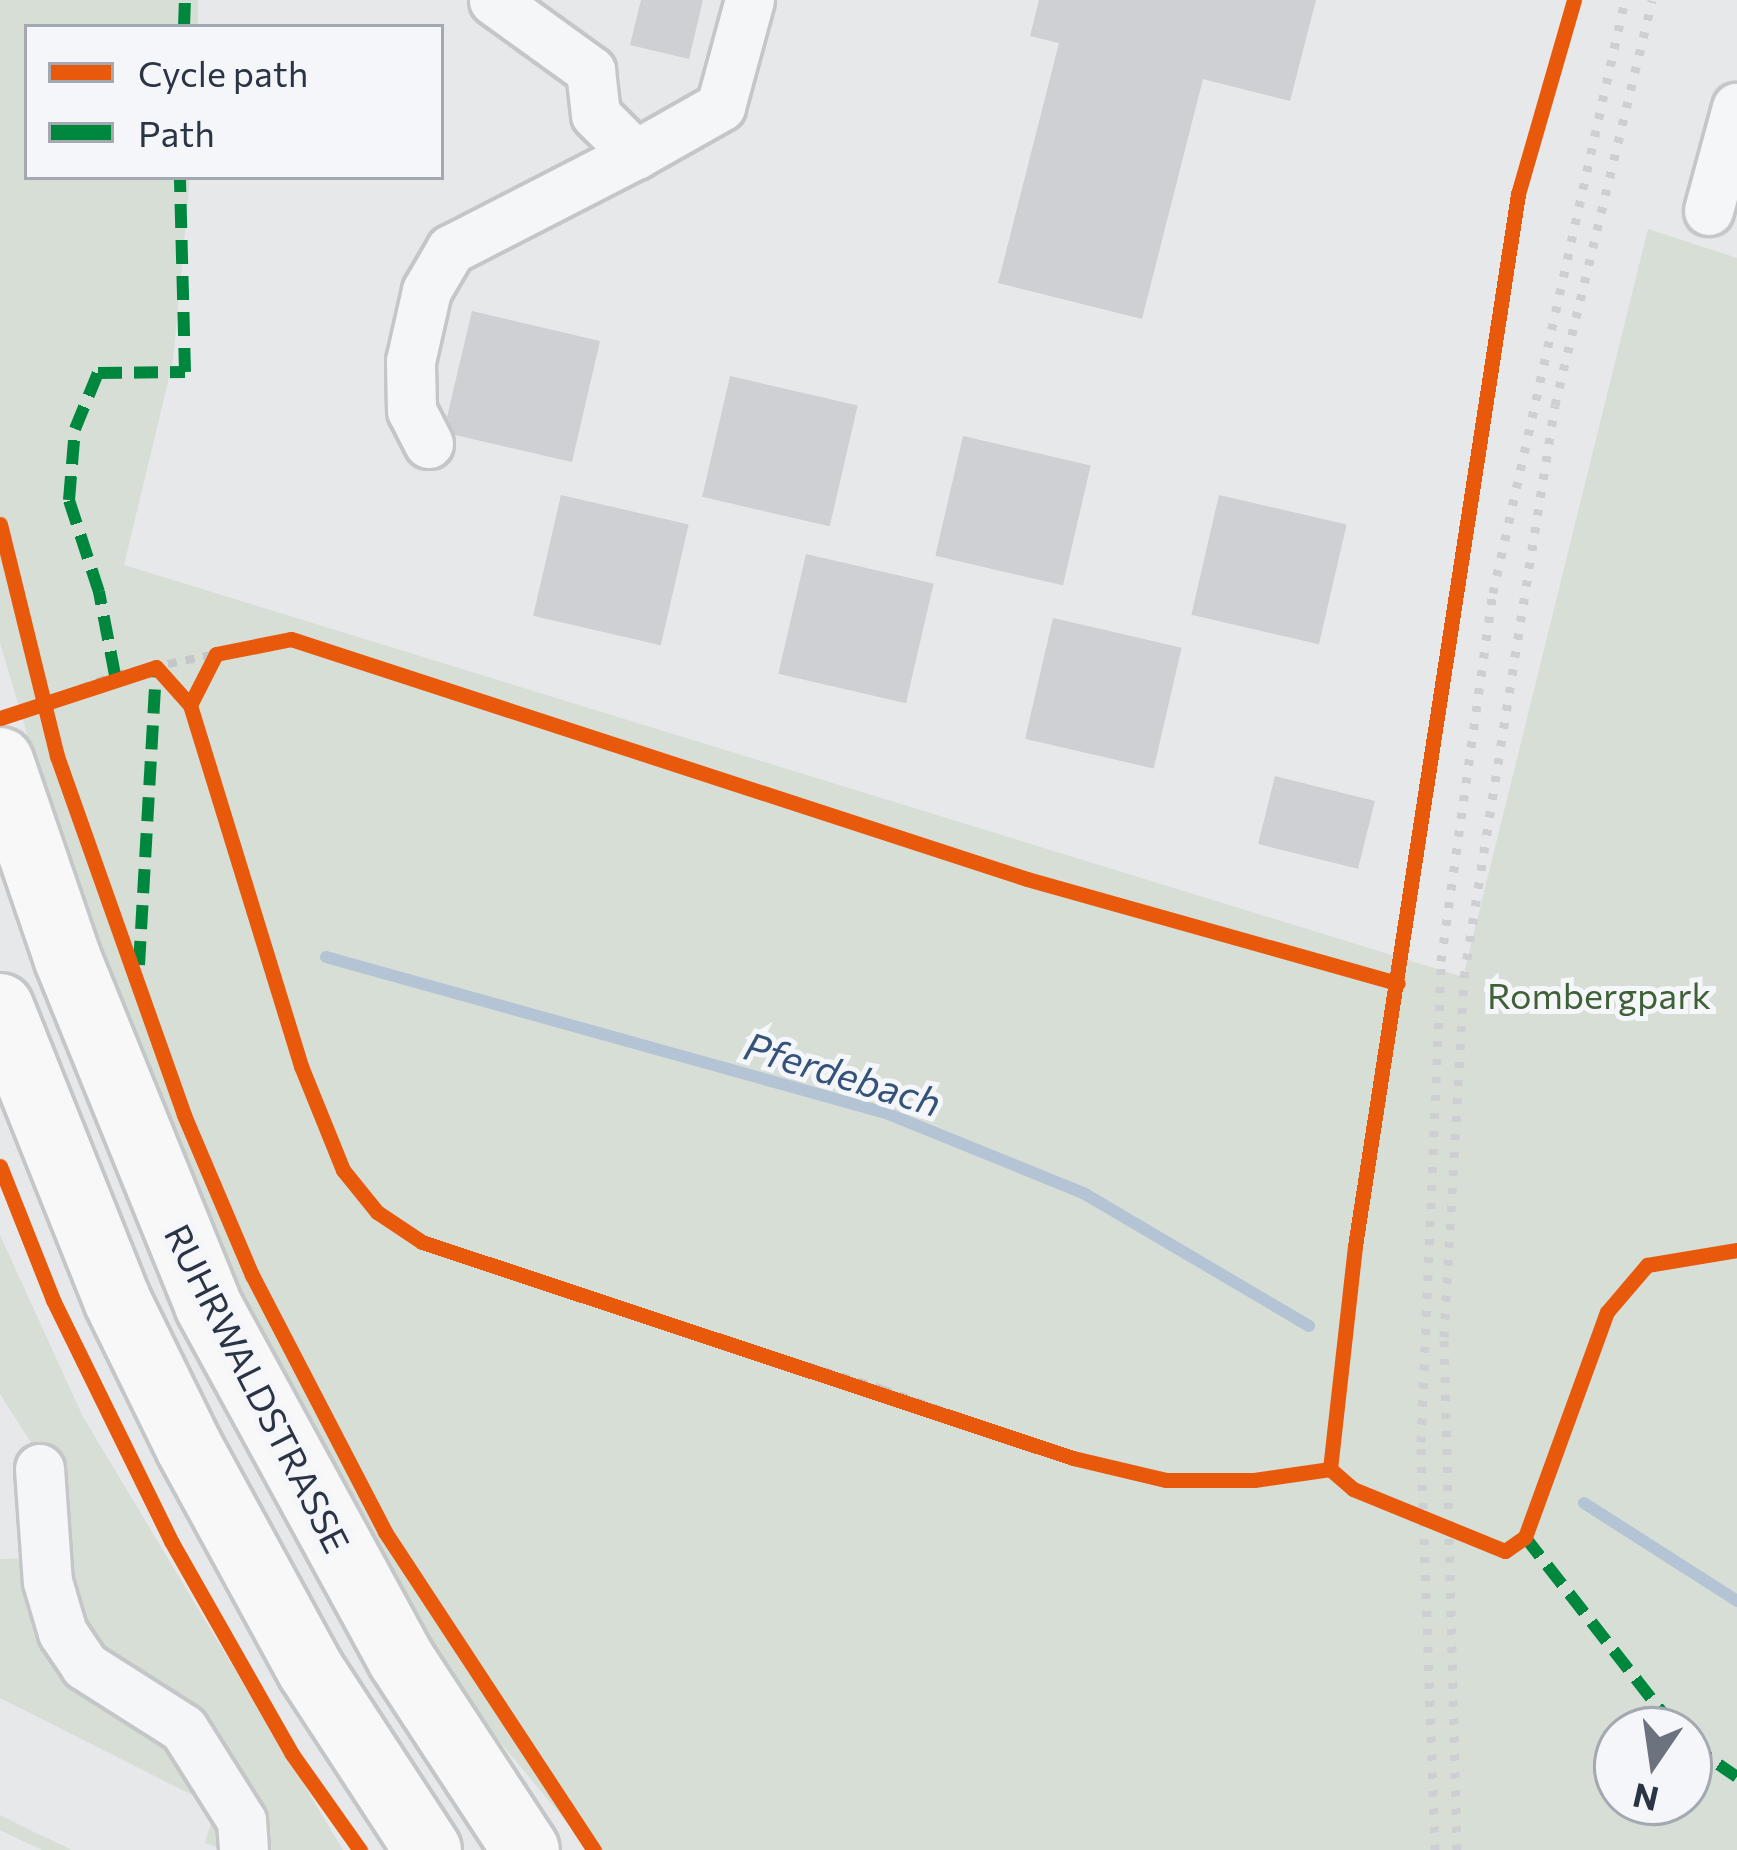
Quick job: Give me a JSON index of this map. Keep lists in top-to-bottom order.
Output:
{
  "streets": {
    "highway": ["RUHRWALDSTRASSE"]
  },
  "water": ["Pferdebach"],
  "parks": ["Rombergpark"],
  "legend": ["Cycle path", "Path"],
  "north": "bottom"
}
